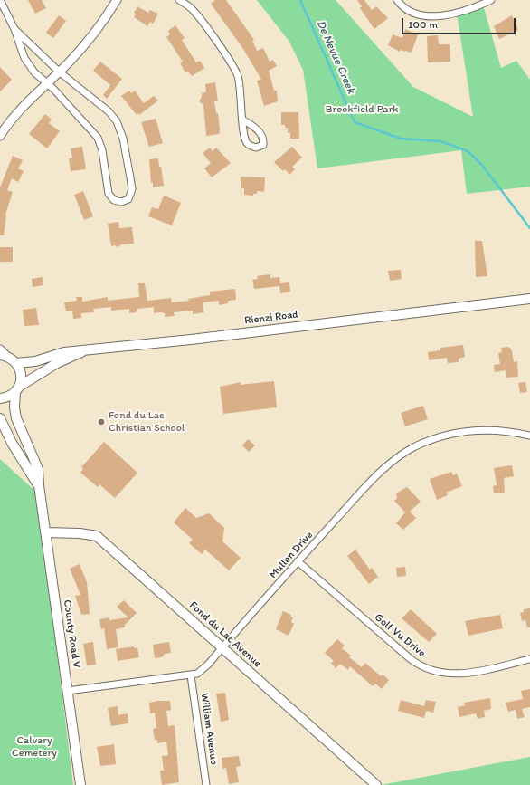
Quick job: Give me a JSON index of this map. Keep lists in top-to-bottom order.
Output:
{
  "streets": {
    "main road": ["Rienzi Road", "County Road V", "Fond du Lac Avenue"],
    "street": ["Mullen Drive", "Golf Vu Drive", "William Avenue"]
  },
  "crossings": [
    ["Mullen Drive", "County Road V"],
    ["Mullen Drive", "Fond du Lac Avenue"],
    ["Mullen Drive", "Golf Vu Drive"],
    ["Mullen Drive", "William Avenue"],
    ["County Road V", "Fond du Lac Avenue"]
  ],
  "water": ["De Nevue Creek"],
  "parks": ["Brookfield Park", "Calvary Cemetery"],
  "places": ["Fond du Lac Christian School"],
  "scale_bar": "100 m"
}
